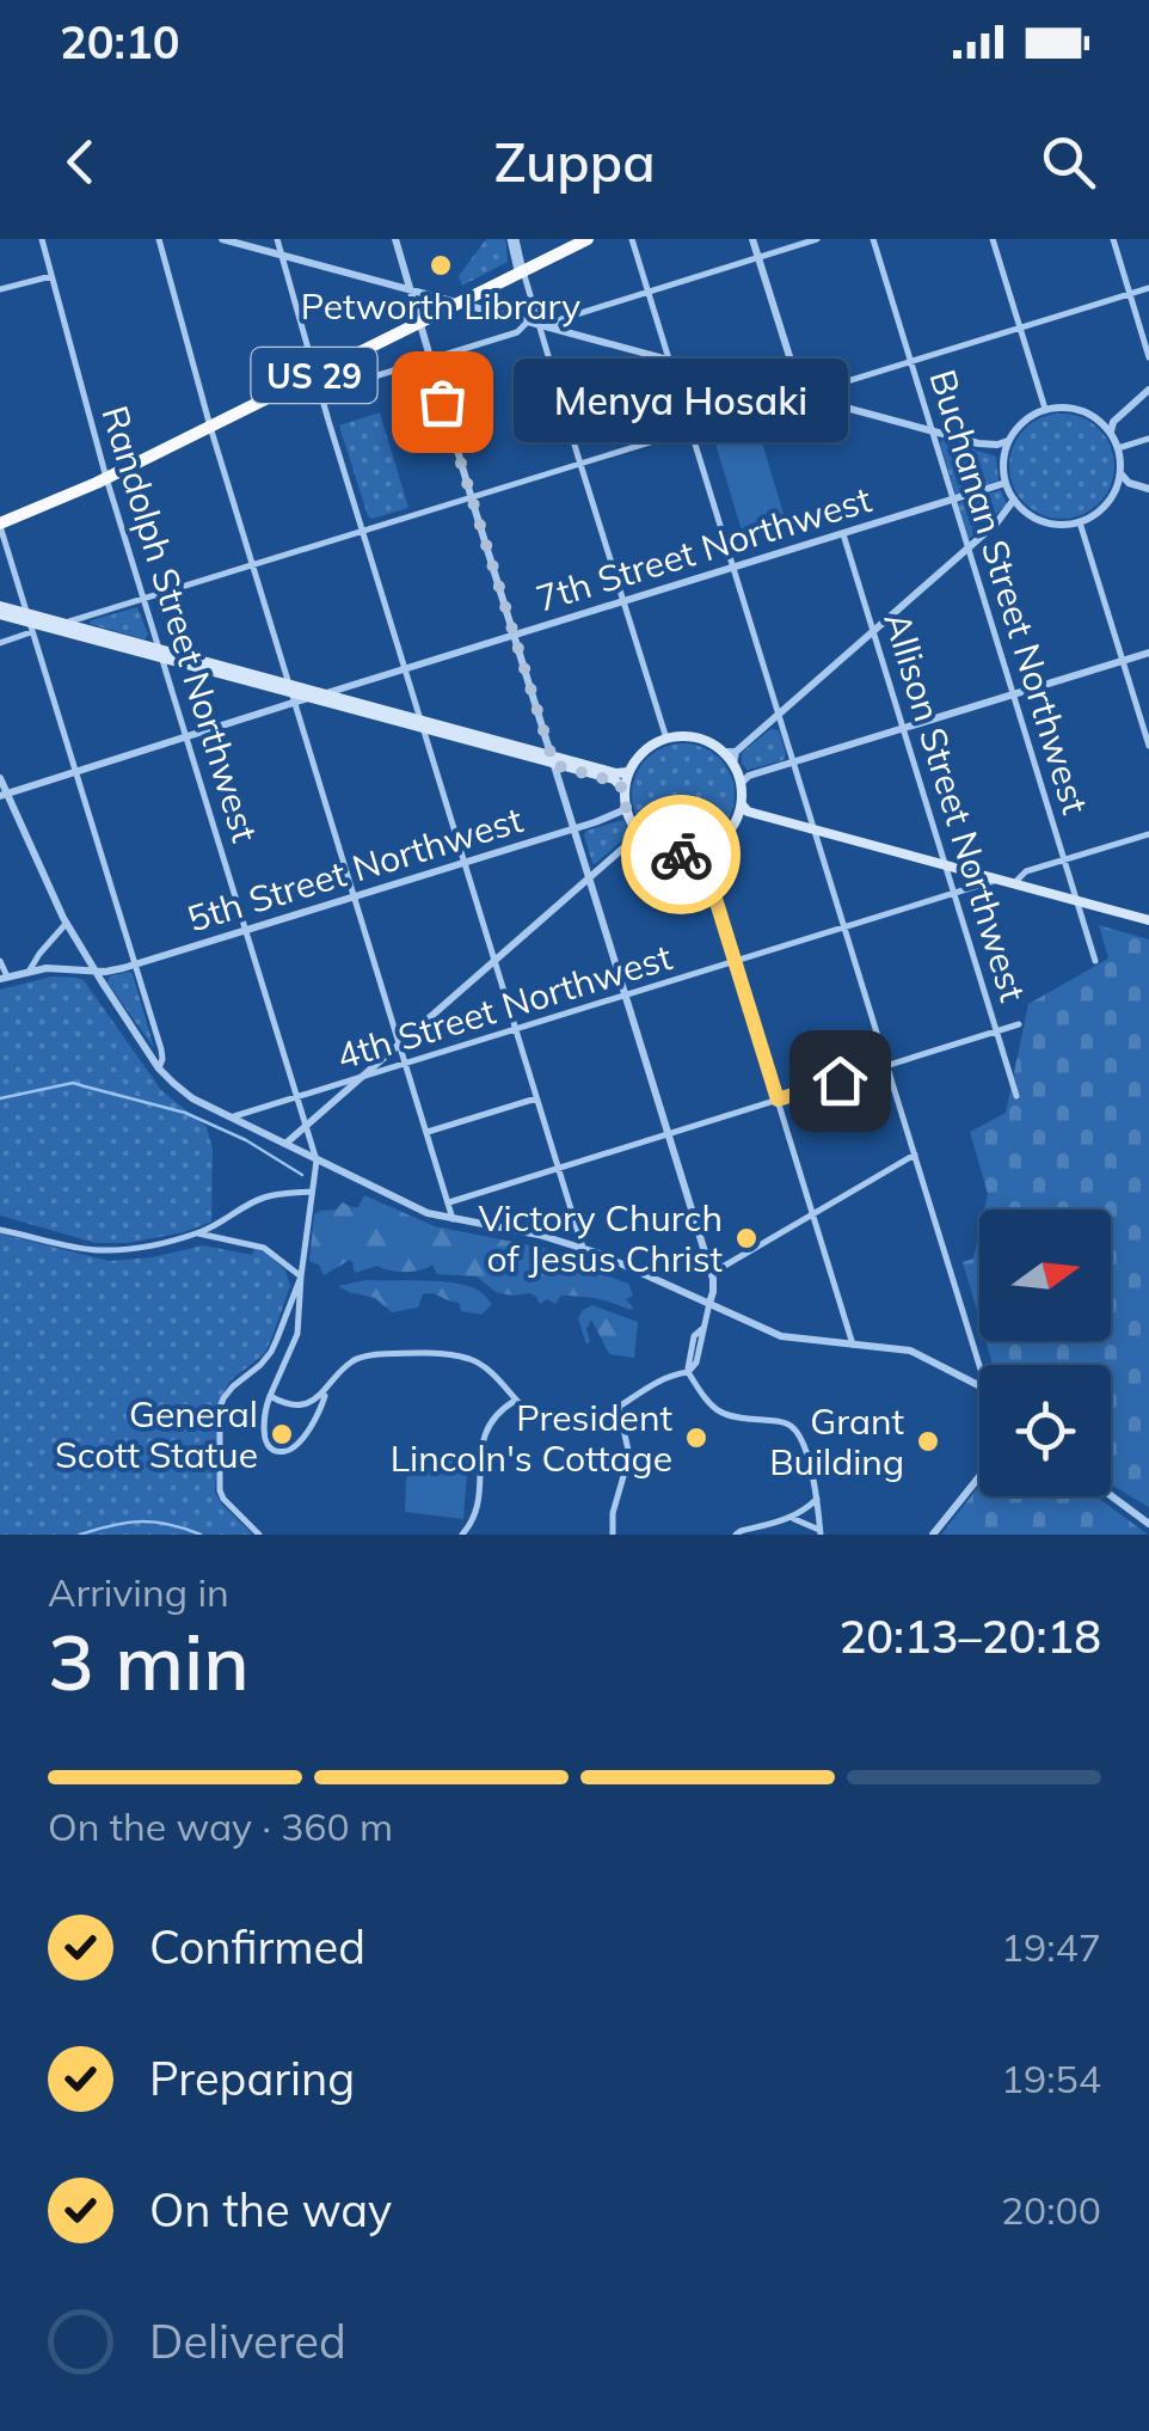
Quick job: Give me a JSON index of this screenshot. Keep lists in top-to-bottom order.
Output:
{
  "streets": {
    "highway": ["US 29"],
    "street": [
      "7th Street Northwest",
      "Buchanan Street Northwest",
      "Randolph Street Northwest",
      "Allison Street Northwest",
      "5th Street Northwest",
      "4th Street Northwest"
    ]
  },
  "crossings": [
    ["US 29", "Randolph Street Northwest"],
    ["7th Street Northwest", "Buchanan Street Northwest"],
    ["7th Street Northwest", "Allison Street Northwest"],
    ["Randolph Street Northwest", "5th Street Northwest"],
    ["Randolph Street Northwest", "4th Street Northwest"],
    ["Allison Street Northwest", "4th Street Northwest"]
  ],
  "places": [
    "Petworth Library",
    "Menya Hosaki",
    "Victory Church of Jesus Christ",
    "General Scott Statue",
    "President Lincoln's Cottage",
    "Grant Building"
  ],
  "north": "right",
  "page": {
    "status": "20:10",
    "header": "Zuppa",
    "bubble": "Menya Hosaki",
    "heading": ["3 min", "Arriving in", "20:13–20:18"],
    "bar": "On the way · 360 m",
    "list": [
      ["Confirmed", "19:47"],
      ["Preparing", "19:54"],
      ["On the way", "20:00"],
      "Delivered"
    ]
  }
}
